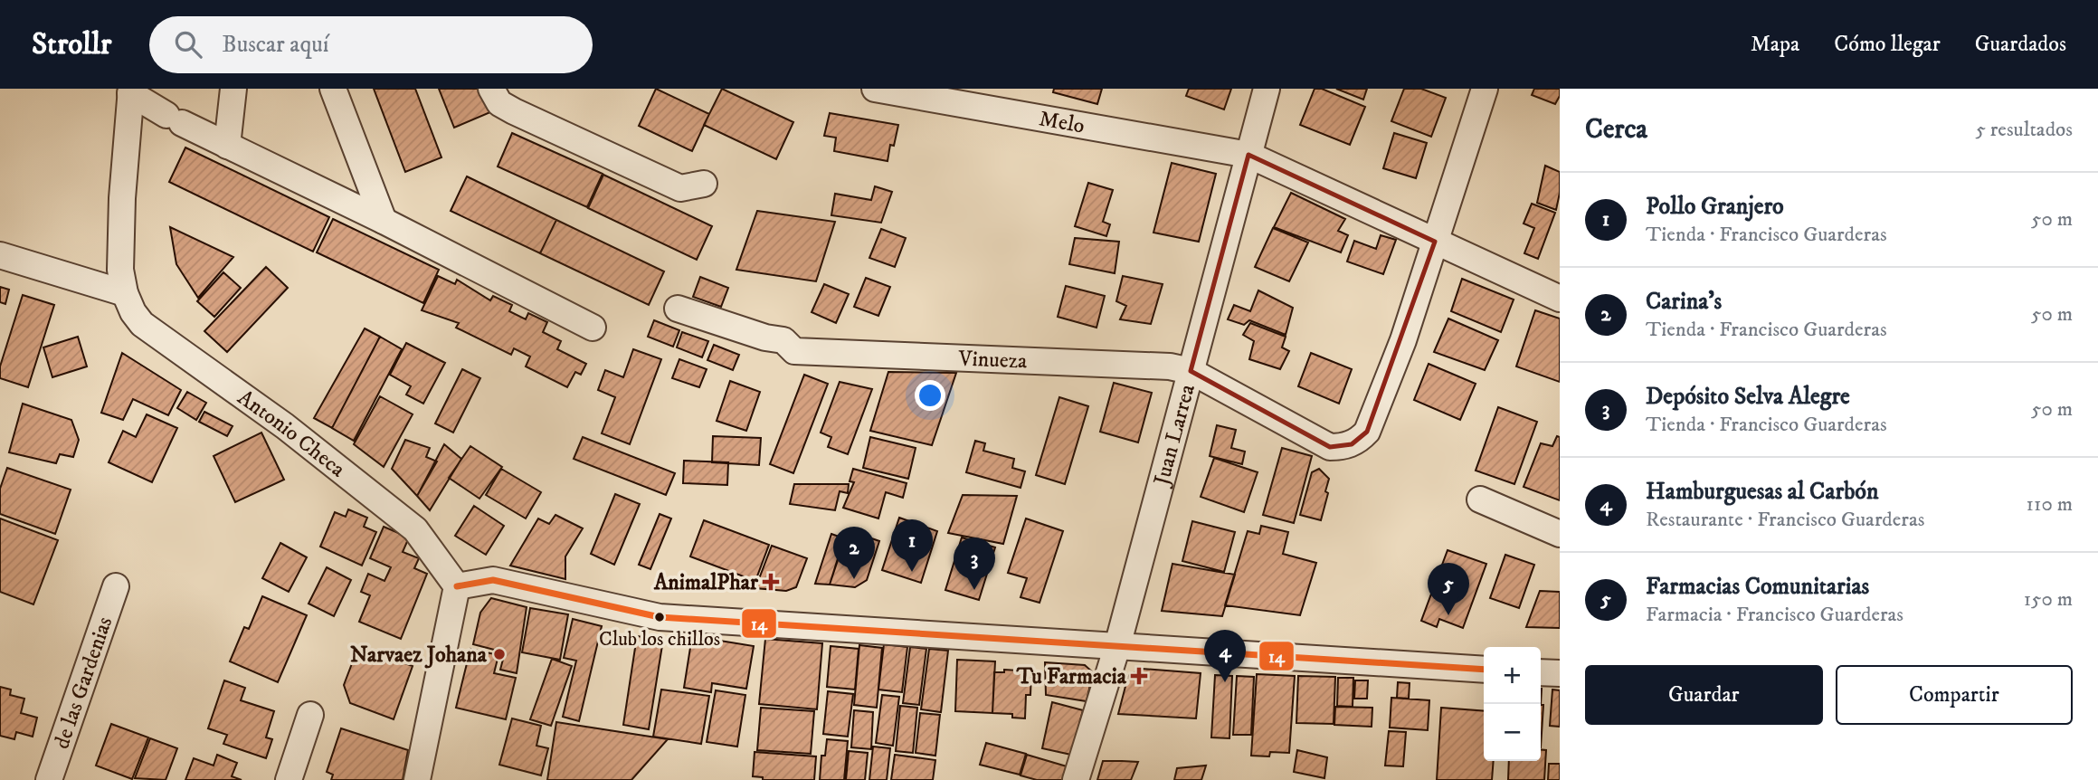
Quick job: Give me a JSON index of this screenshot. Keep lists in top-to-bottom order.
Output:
{
  "streets": {
    "street": [
      "Melo",
      "Vinueza",
      "Antonio Checa",
      "Juan Larrea",
      "de las Gardenias"
    ]
  },
  "crossings": [
    ["Melo", "Vinueza"],
    ["Melo", "Juan Larrea"],
    ["Vinueza", "Juan Larrea"]
  ],
  "places": {
    "health": ["AnimalPhar", "Tu Farmacia"],
    "other": ["Club los chillos", "Narvaez Johana"]
  },
  "lines": ["transit line 14"],
  "page": {
    "header": "Strollr",
    "search": "Buscar aquí",
    "nav": ["Mapa", "Cómo llegar", "Guardados"],
    "heading": ["Cerca", "5 resultados"],
    "list": [
      {
        "mark": "1",
        "name": "Pollo Granjero",
        "note": "Tienda · Francisco Guarderas",
        "value": "50 m"
      },
      {
        "mark": "2",
        "name": "Carina's",
        "note": "Tienda · Francisco Guarderas",
        "value": "50 m"
      },
      {
        "mark": "3",
        "name": "Depósito Selva Alegre",
        "note": "Tienda · Francisco Guarderas",
        "value": "50 m"
      },
      {
        "mark": "4",
        "name": "Hamburguesas al Carbón",
        "note": "Restaurante · Francisco Guarderas",
        "value": "110 m"
      },
      {
        "mark": "5",
        "name": "Farmacias Comunitarias",
        "note": "Farmacia · Francisco Guarderas",
        "value": "150 m"
      }
    ],
    "pins": [
      "1",
      "2",
      "3",
      "5",
      "4"
    ],
    "buttons": ["Guardar", "Compartir"],
    "map_buttons": ["+", "−"]
  }
}
